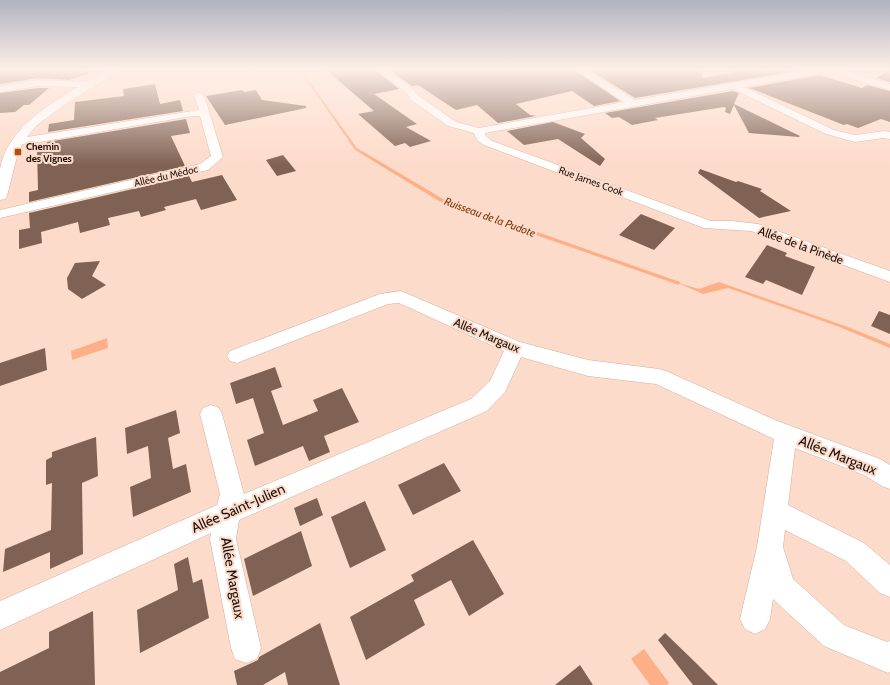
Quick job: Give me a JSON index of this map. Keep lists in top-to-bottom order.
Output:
{
  "streets": {
    "street": [
      "Allée du Médoc",
      "Rue James Cook",
      "Allée de la Pinède",
      "Allée Margaux",
      "Allée Saint-Julien"
    ]
  },
  "crossings": [
    ["Rue James Cook", "Allée de la Pinède"],
    ["Allée Margaux", "Allée Saint-Julien"]
  ],
  "water": ["Ruisseau de la Pudote"],
  "places": {
    "transit": ["Chemin des Vignes"]
  }
}
